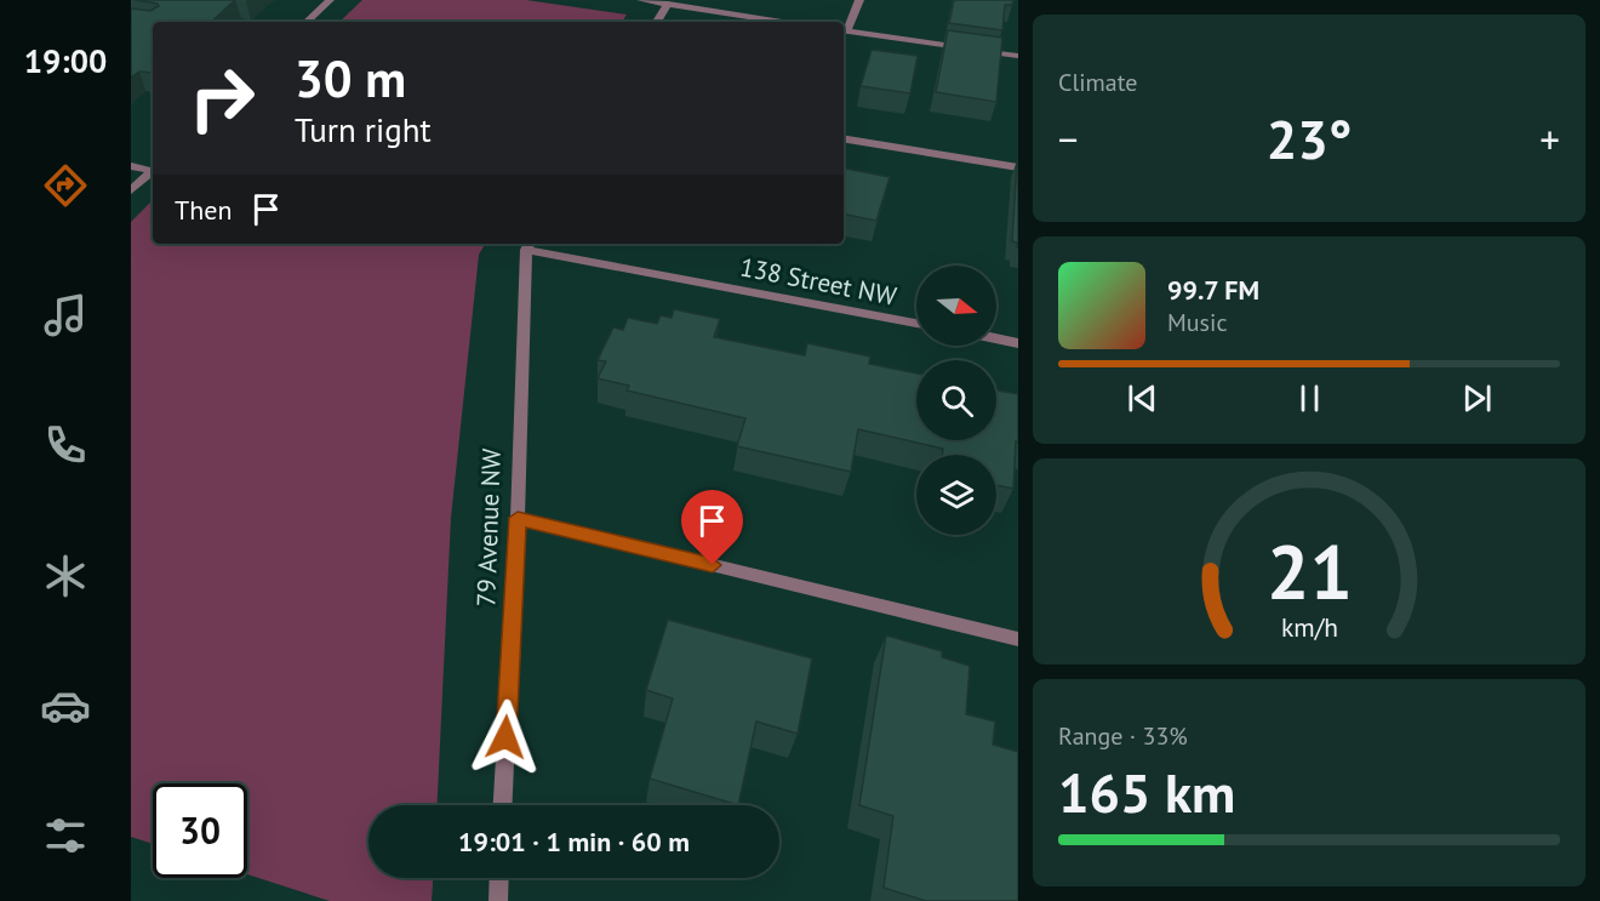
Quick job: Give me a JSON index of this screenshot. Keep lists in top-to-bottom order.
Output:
{
  "streets": {
    "street": ["138 Street NW", "79 Avenue NW"]
  },
  "crossings": [
    ["138 Street NW", "79 Avenue NW"]
  ],
  "north": "right",
  "page": {
    "tabs": "19:00",
    "tile": [
      "Climate",
      ["Range · 33%", "165 km"]
    ],
    "turn": ["30 m", "Turn right"],
    "heat": ["−", "23°", "+"],
    "then": "Then",
    "song": ["99.7 FM", "Music"],
    "limit": "30",
    "trip": "19:01 · 1 min · 60 m",
    "gauge": ["21", "km/h"]
  }
}
